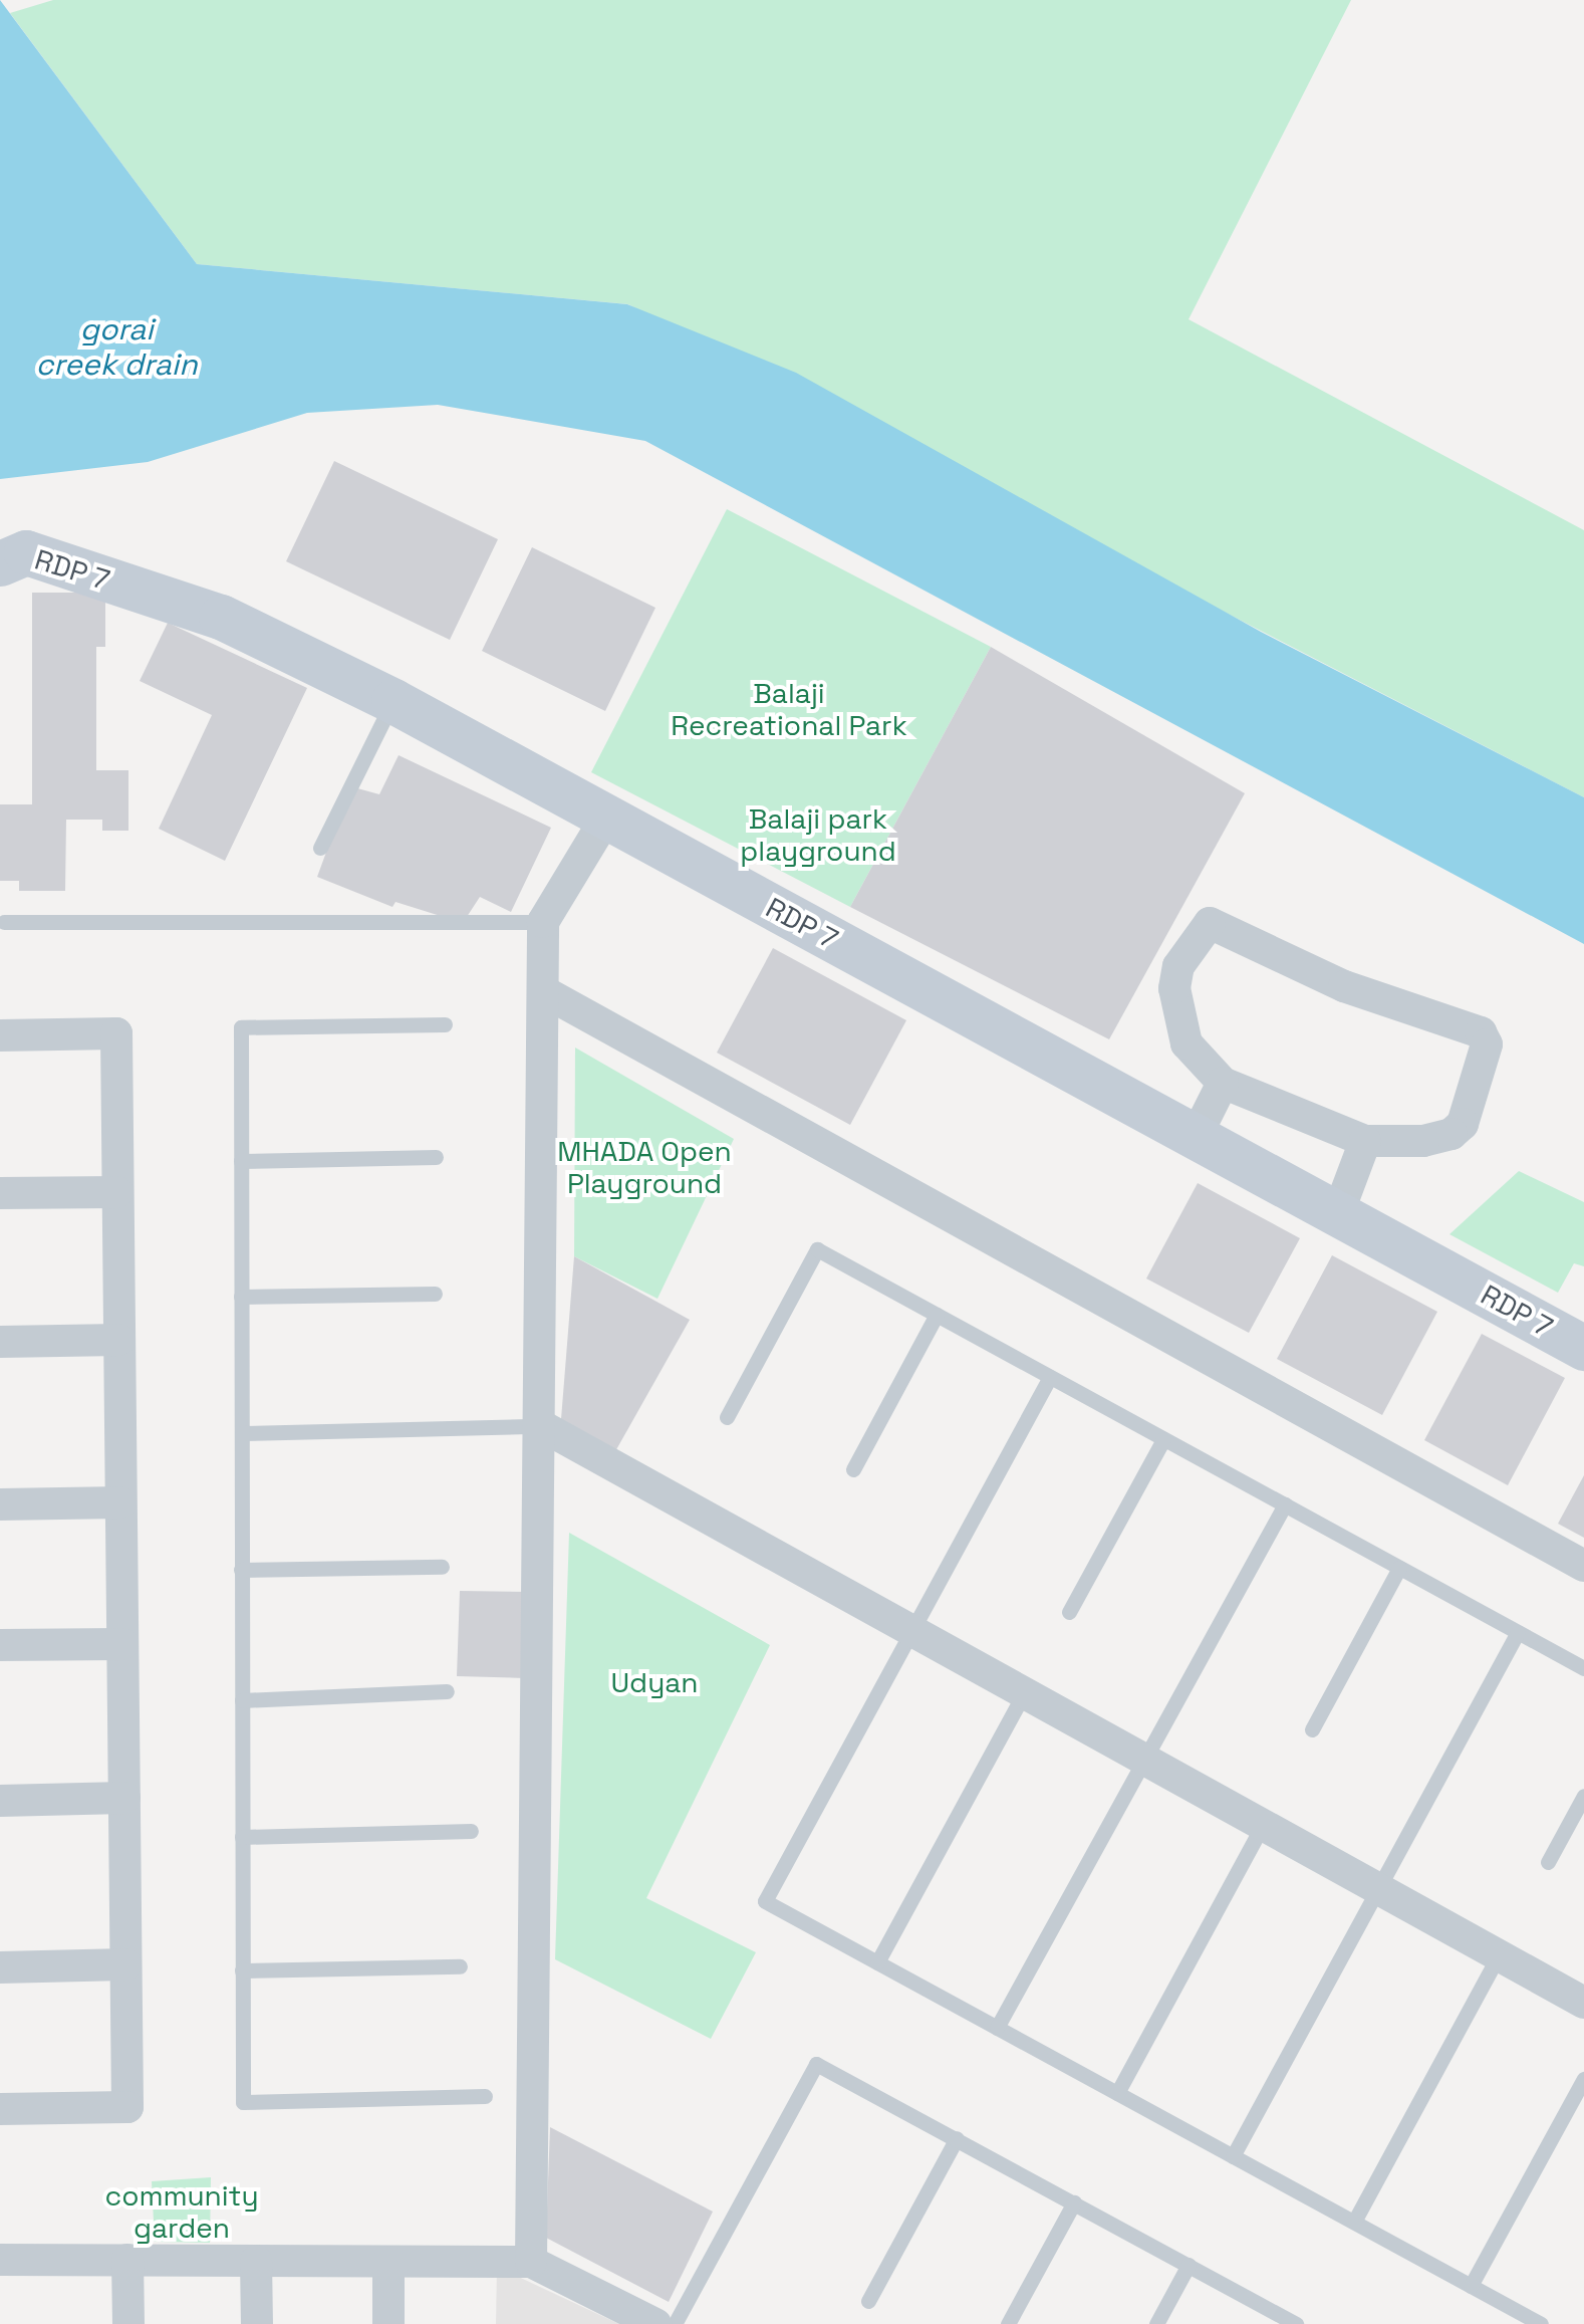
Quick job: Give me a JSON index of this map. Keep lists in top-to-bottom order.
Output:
{
  "streets": {
    "street": ["RDP 7"]
  },
  "water": ["gorai creek drain"],
  "parks": [
    "Balaji Recreational Park",
    "Balaji park playground",
    "MHADA Open Playground",
    "Udyan",
    "community garden"
  ]
}
